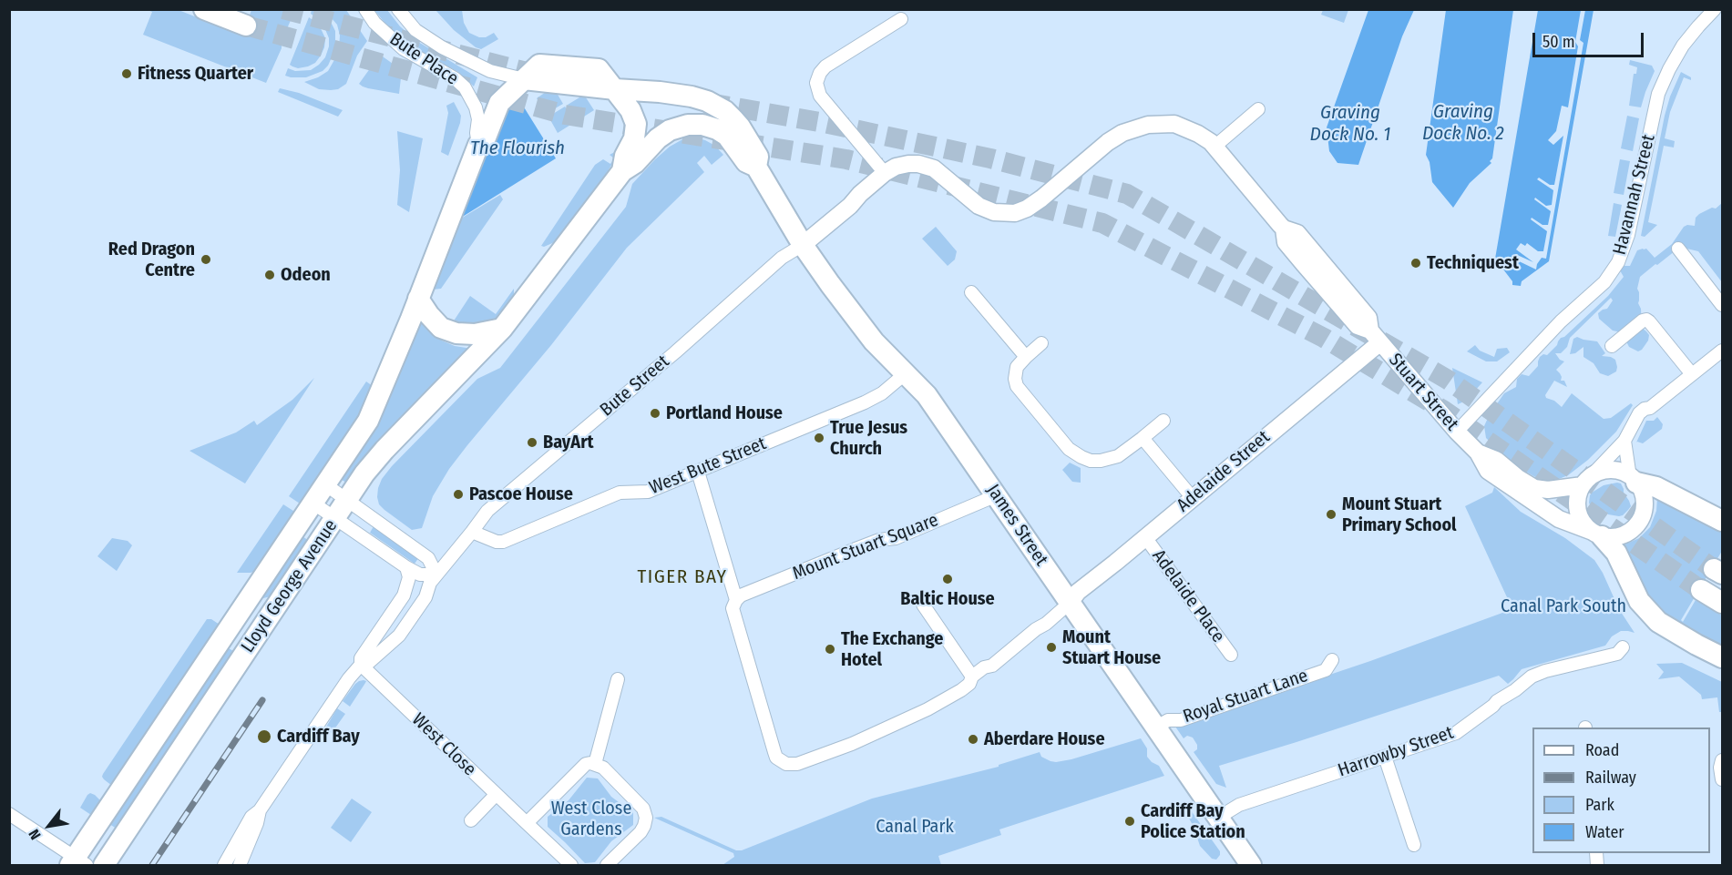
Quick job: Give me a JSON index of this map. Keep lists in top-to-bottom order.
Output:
{
  "streets": {
    "main road": ["James Street", "Lloyd George Avenue"],
    "street": [
      "Bute Place",
      "Havannah Street",
      "Bute Street",
      "Stuart Street",
      "West Bute Street",
      "Adelaide Street",
      "Mount Stuart Square",
      "Adelaide Place",
      "Royal Stuart Lane",
      "West Close",
      "Harrowby Street"
    ]
  },
  "crossings": [
    ["Havannah Street", "Stuart Street"],
    ["Bute Street", "Stuart Street"],
    ["Bute Street", "West Bute Street"],
    ["Bute Street", "James Street"],
    ["Bute Street", "West Close"],
    ["Stuart Street", "Adelaide Street"],
    ["West Bute Street", "James Street"],
    ["Adelaide Street", "James Street"],
    ["Adelaide Street", "Adelaide Place"],
    ["James Street", "Mount Stuart Square"],
    ["James Street", "Royal Stuart Lane"],
    ["James Street", "Harrowby Street"]
  ],
  "districts": ["TIGER BAY"],
  "water": ["Graving Dock No. 2", "Graving Dock No. 1", "The Flourish"],
  "parks": ["Canal Park South", "West Close Gardens", "Canal Park"],
  "places": [
    "Fitness Quarter",
    "Red Dragon Centre",
    "Techniquest",
    "Odeon",
    "Portland House",
    "True Jesus Church",
    "BayArt",
    "Pascoe House",
    "Mount Stuart Primary School",
    "Baltic House",
    "Mount Stuart House",
    "The Exchange Hotel",
    "Cardiff Bay",
    "Aberdare House",
    "Cardiff Bay Police Station"
  ],
  "legend": [
    "Road",
    "Railway",
    "Park",
    "Water"
  ],
  "scale_bar": "50 m",
  "north": "bottom left"
}
